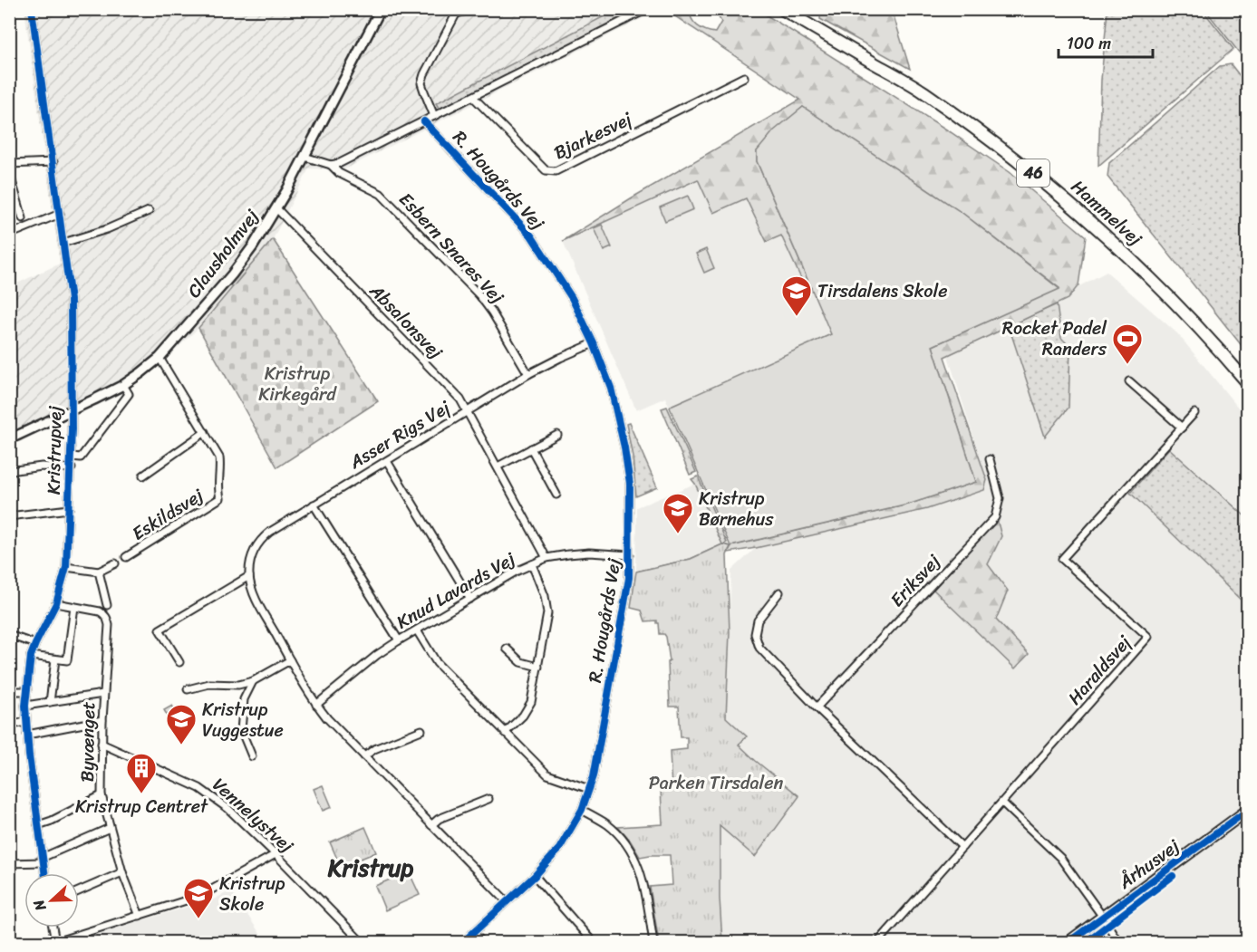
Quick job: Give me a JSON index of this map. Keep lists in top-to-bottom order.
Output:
{
  "streets": {
    "highway": ["46", "Hammelvej"],
    "main road": ["Århusvej"],
    "street": [
      "Bjarkesvej",
      "R. Hougårds Vej",
      "Esbern Snares Vej",
      "Clausholmvej",
      "Absalonsvej",
      "Asser Rigs Vej",
      "Kristrupvej",
      "Eskildsvej",
      "Eriksvej",
      "Knud Lavards Vej",
      "Haraldsvej",
      "Byvænget",
      "Vennelystvej"
    ]
  },
  "crossings": [
    ["R. Hougårds Vej", "Asser Rigs Vej"],
    ["R. Hougårds Vej", "Knud Lavards Vej"],
    ["Esbern Snares Vej", "Clausholmvej"],
    ["Esbern Snares Vej", "Asser Rigs Vej"],
    ["Clausholmvej", "Absalonsvej"],
    ["Clausholmvej", "Kristrupvej"],
    ["Clausholmvej", "Eskildsvej"],
    ["Absalonsvej", "Asser Rigs Vej"],
    ["Absalonsvej", "Knud Lavards Vej"],
    ["Asser Rigs Vej", "Knud Lavards Vej"],
    ["Kristrupvej", "Byvænget"],
    ["Byvænget", "Vennelystvej"]
  ],
  "districts": ["Kristrup"],
  "parks": ["Kristrup Kirkegård", "Parken Tirsdalen"],
  "places": {
    "school or university": [
      "Tirsdalens Skole",
      "Kristrup Børnehus",
      "Kristrup Vuggestue",
      "Kristrup Skole"
    ],
    "sports": ["Rocket Padel Randers"],
    "building": ["Kristrup Centret"]
  },
  "scale_bar": "100 m",
  "north": "left"
}
